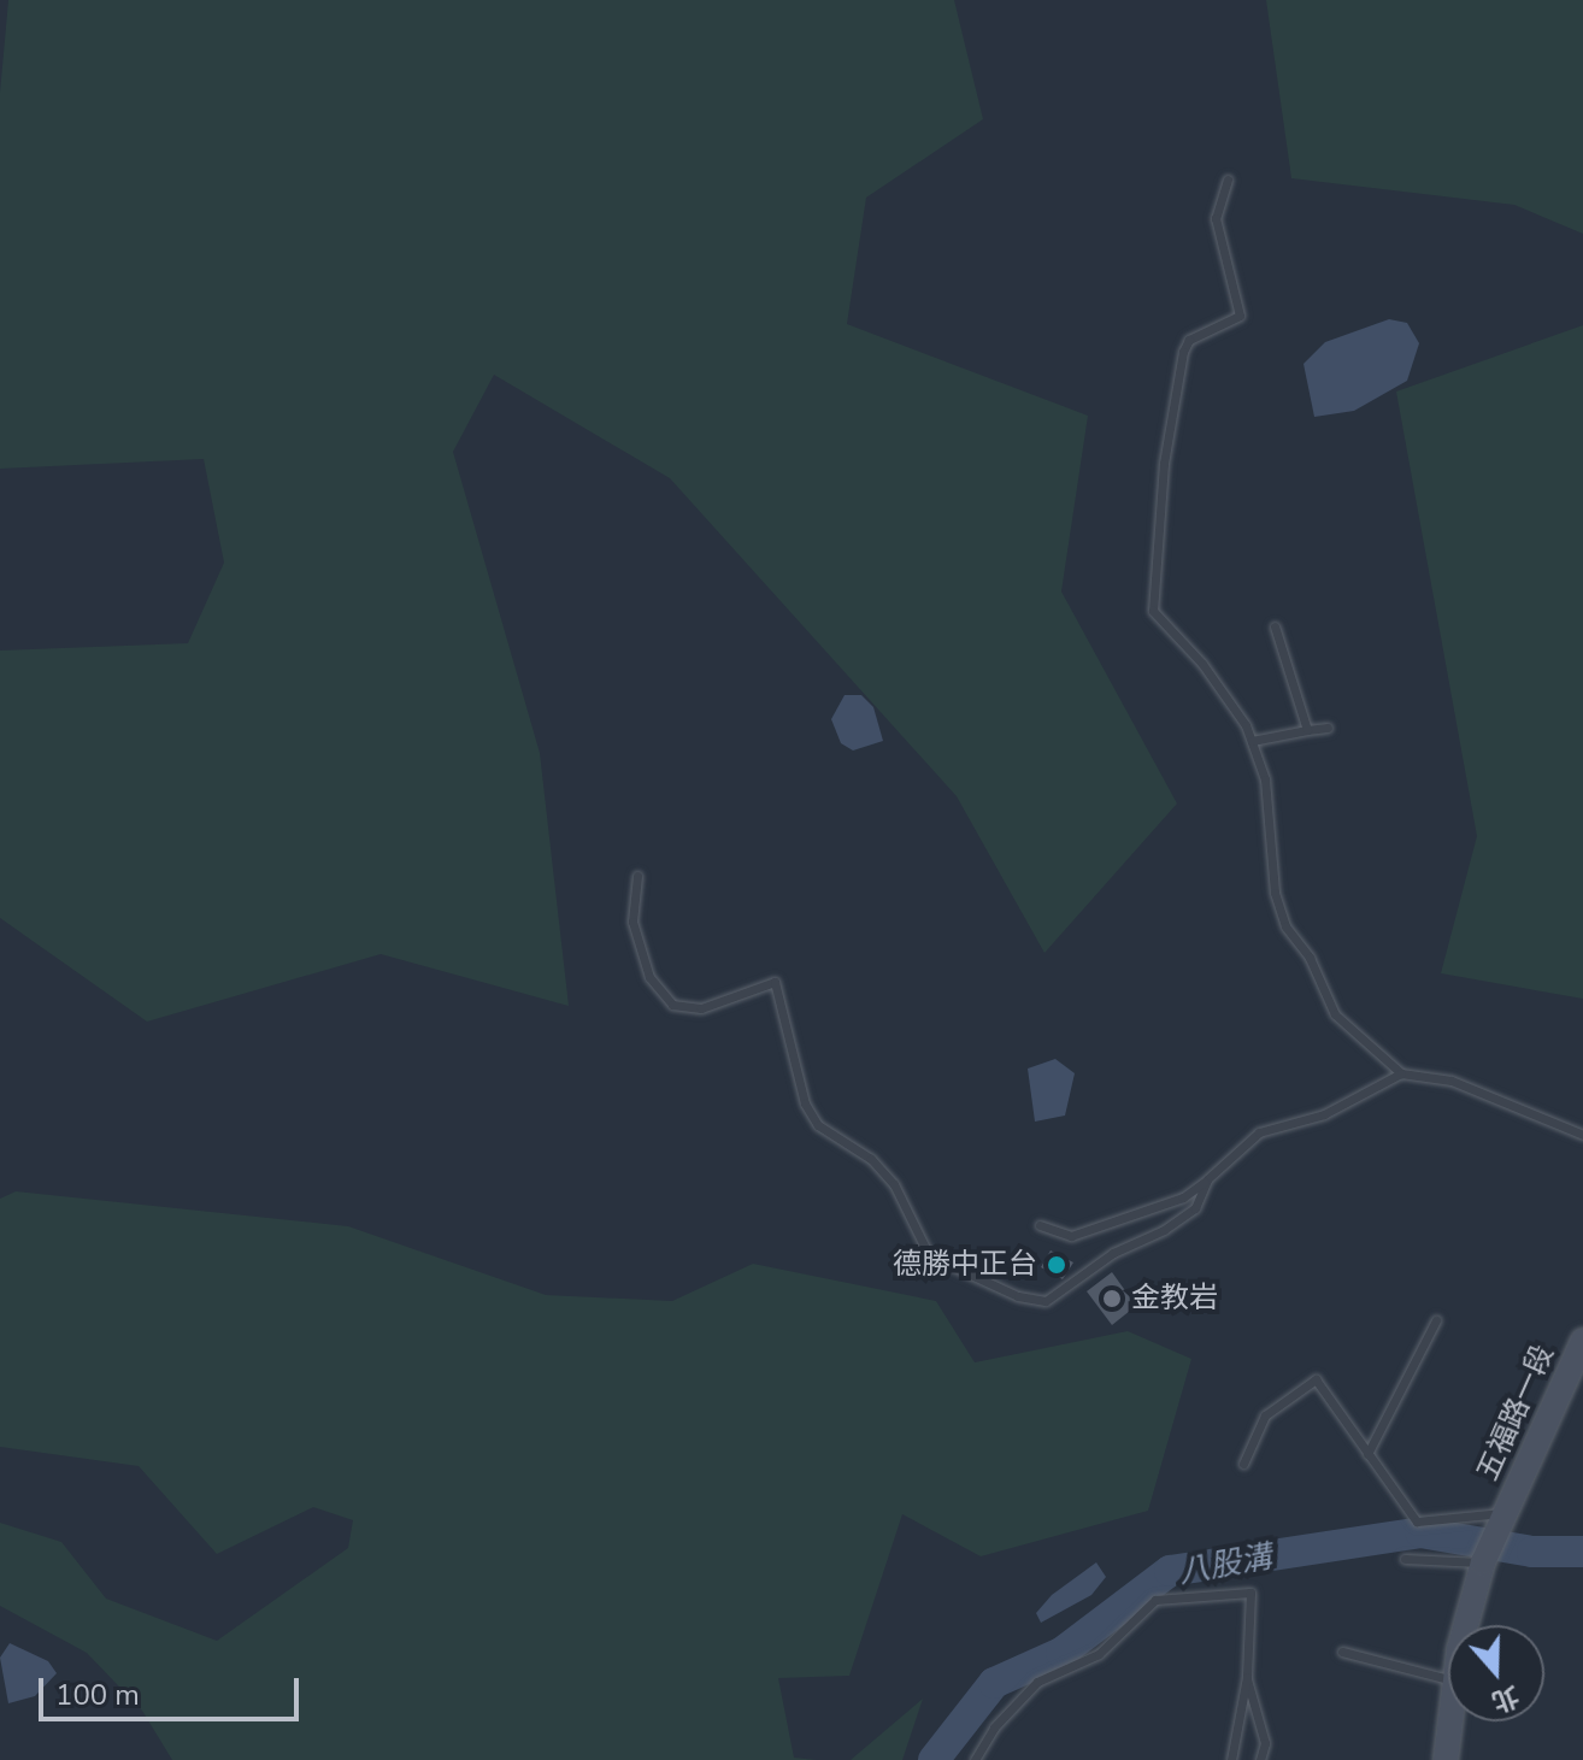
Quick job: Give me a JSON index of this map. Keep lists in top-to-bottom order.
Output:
{
  "streets": {
    "main road": ["五福路一段"]
  },
  "water": ["八股溝"],
  "places": ["德勝中正台", "金教岩"],
  "scale_bar": "100 m",
  "north": "bottom"
}
